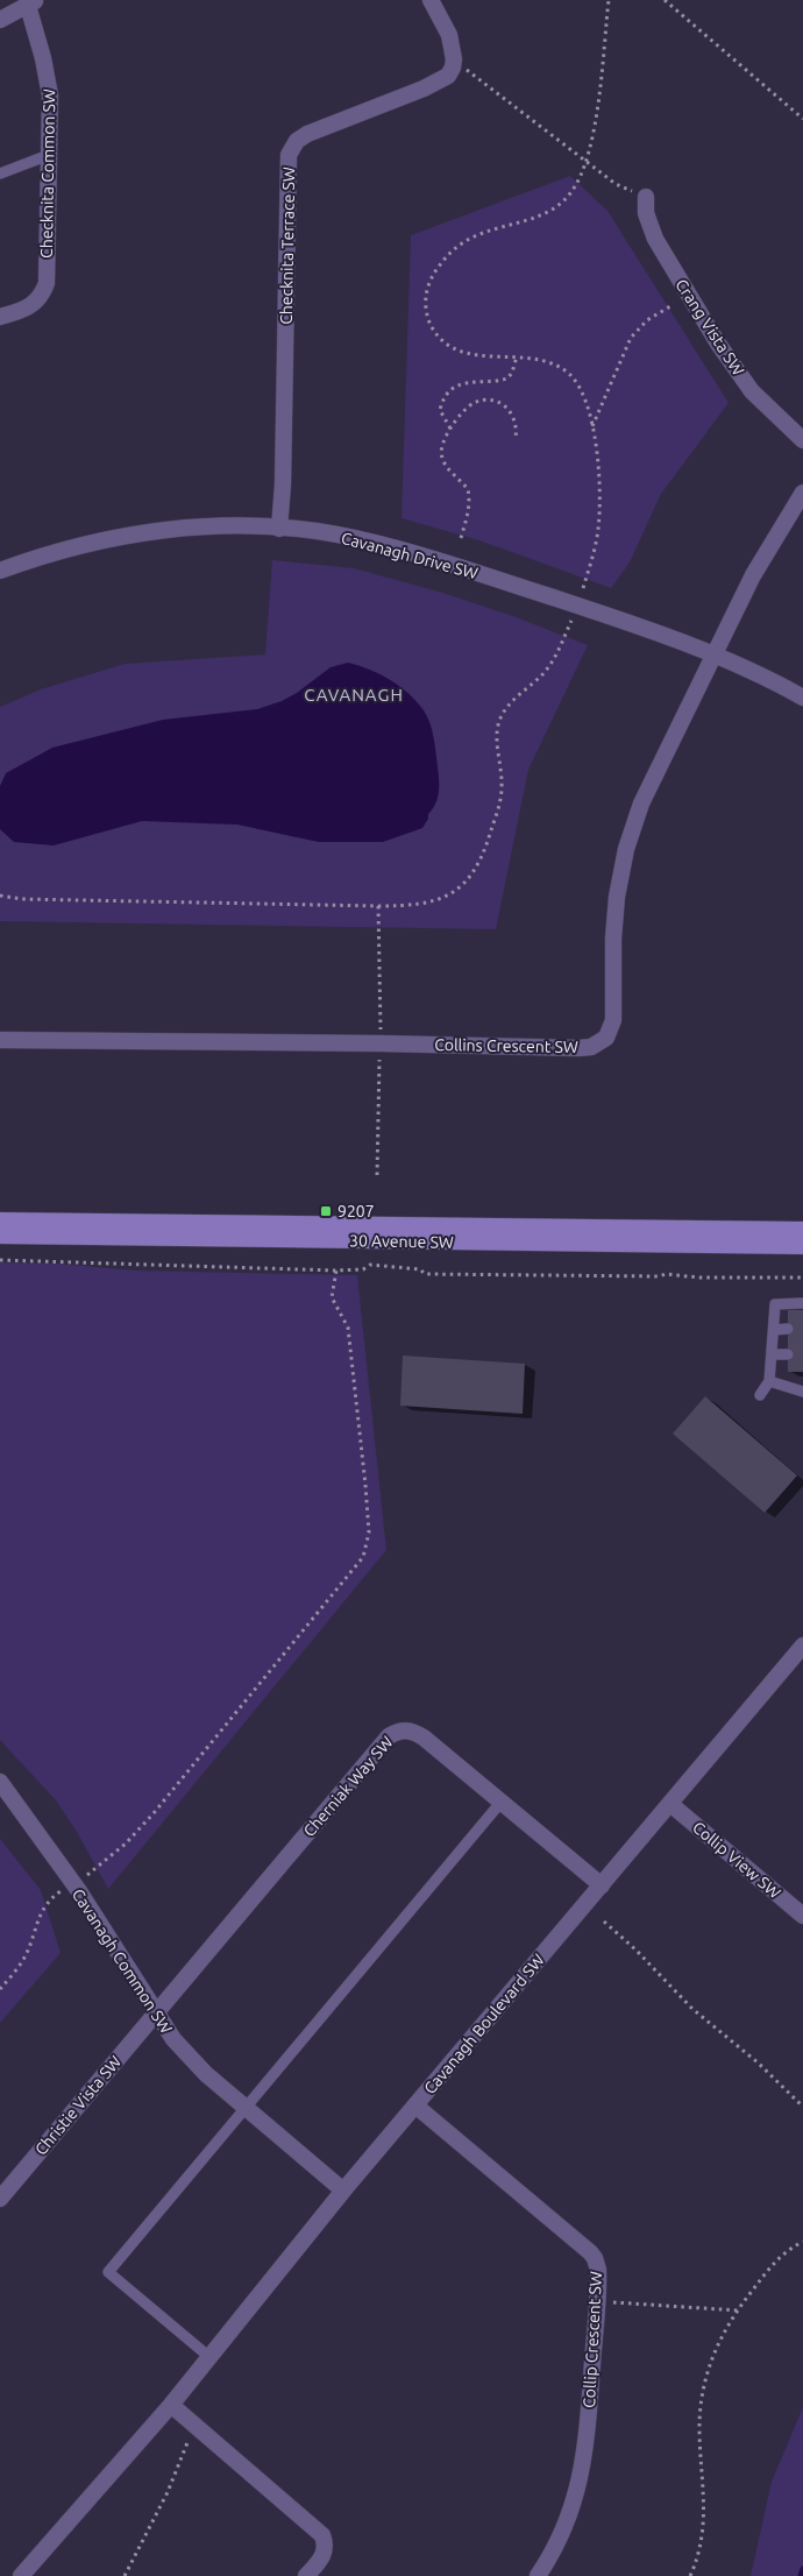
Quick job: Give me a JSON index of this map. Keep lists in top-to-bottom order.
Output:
{
  "streets": {
    "main road": ["30 Avenue SW"],
    "street": [
      "Checknita Common SW",
      "Checknita Terrace SW",
      "Crang Vista SW",
      "Cavanagh Drive SW",
      "Collins Crescent SW",
      "Cherniak Way SW",
      "Collip View SW",
      "Cavanagh Common SW",
      "Cavanagh Boulevard SW",
      "Christie Vista SW",
      "Collip Crescent SW"
    ]
  },
  "crossings": [
    ["Checknita Terrace SW", "Cavanagh Drive SW"],
    ["Cavanagh Drive SW", "Collins Crescent SW"],
    ["Cherniak Way SW", "Cavanagh Common SW"],
    ["Cherniak Way SW", "Cavanagh Boulevard SW"],
    ["Cherniak Way SW", "Christie Vista SW"],
    ["Collip View SW", "Cavanagh Boulevard SW"],
    ["Cavanagh Common SW", "Cavanagh Boulevard SW"],
    ["Cavanagh Common SW", "Christie Vista SW"],
    ["Cavanagh Boulevard SW", "Collip Crescent SW"]
  ],
  "districts": ["CAVANAGH"],
  "places": {
    "transit": ["9207"]
  }
}
